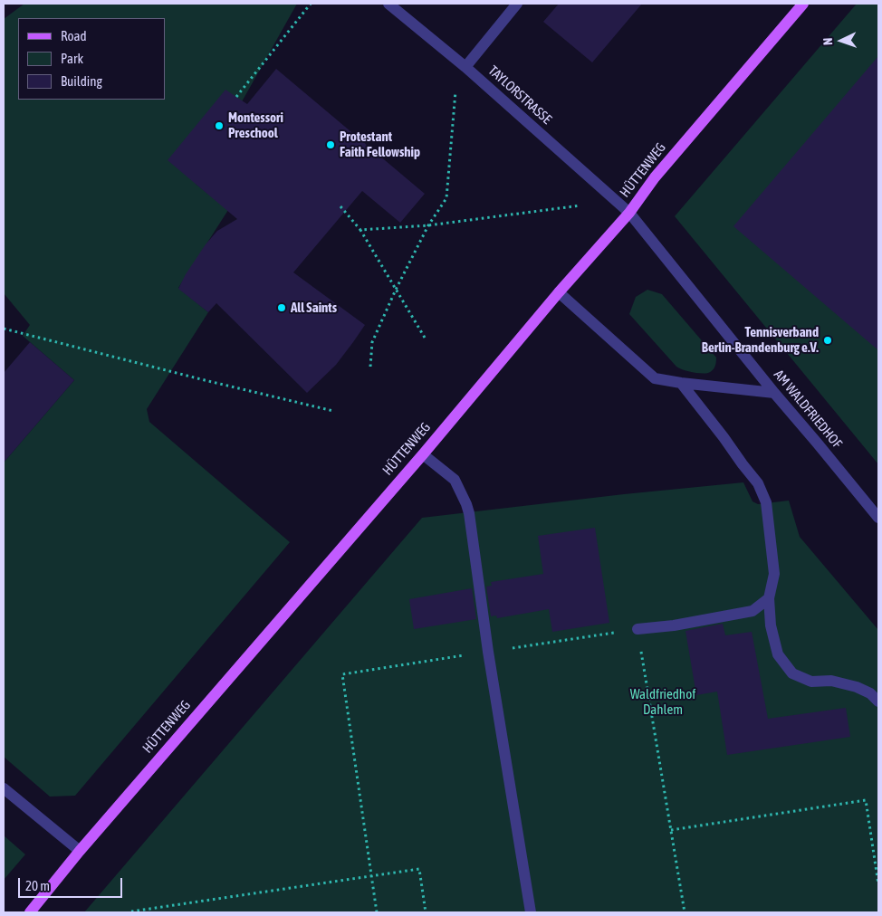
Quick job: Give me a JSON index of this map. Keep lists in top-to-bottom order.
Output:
{
  "streets": {
    "main road": ["HÜTTENWEG"],
    "street": ["TAYLORSTRASSE", "AM WALDFRIEDHOF"]
  },
  "crossings": [
    ["TAYLORSTRASSE", "HÜTTENWEG"],
    ["TAYLORSTRASSE", "AM WALDFRIEDHOF"],
    ["HÜTTENWEG", "AM WALDFRIEDHOF"]
  ],
  "parks": ["Waldfriedhof Dahlem"],
  "places": [
    "Montessori Preschool",
    "Protestant Faith Fellowship",
    "All Saints",
    "Tennisverband Berlin-Brandenburg e.V."
  ],
  "legend": ["Road", "Park", "Building"],
  "scale_bar": "20 m",
  "north": "left"
}
